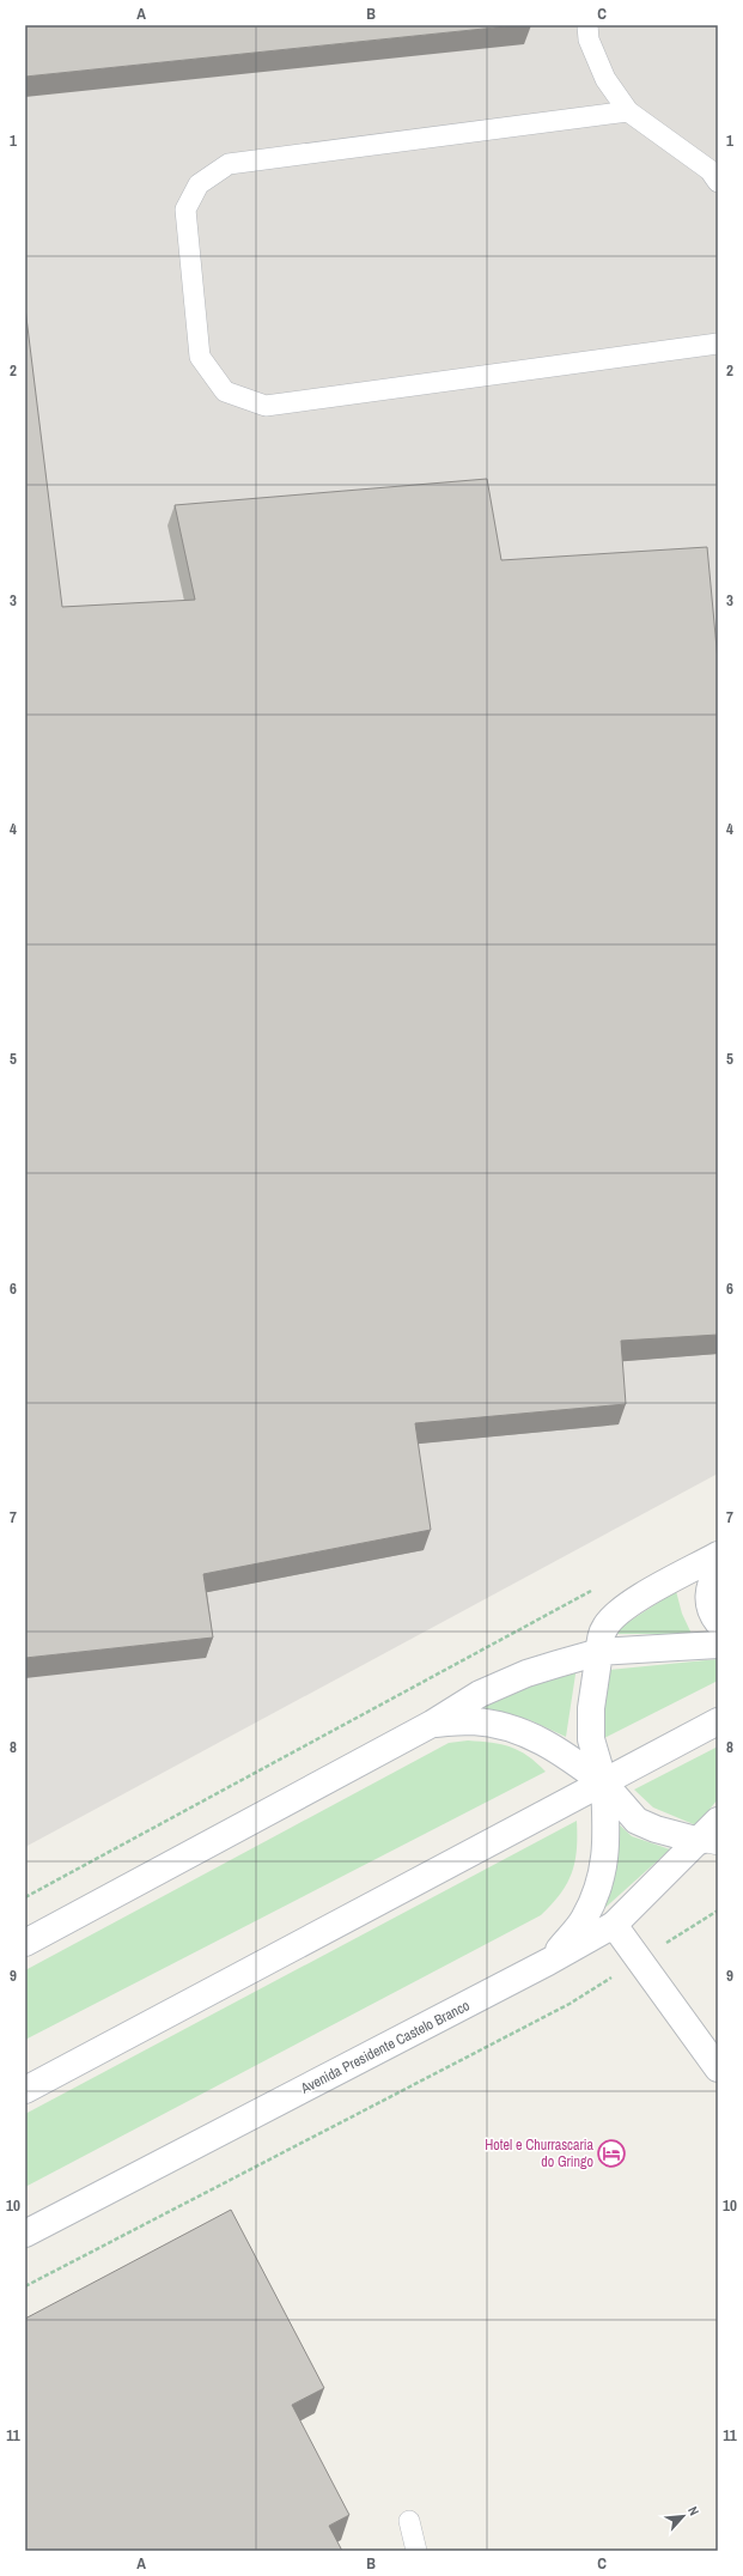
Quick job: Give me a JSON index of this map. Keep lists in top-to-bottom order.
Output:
{
  "streets": {
    "main road": ["Avenida Presidente Castelo Branco"]
  },
  "places": {
    "hotel": ["Hotel e Churrascaria do Gringo"]
  },
  "north": "top right",
  "grid": {
    "columns": ["A", "B", "C"],
    "rows": [
      "1",
      "2",
      "3",
      "4",
      "5",
      "6",
      "7",
      "8",
      "9",
      "10",
      "11"
    ]
  }
}
